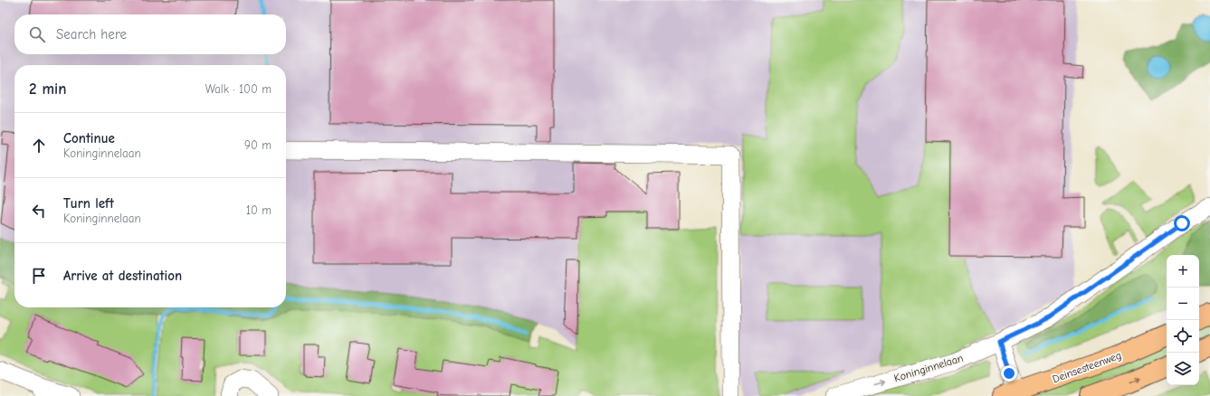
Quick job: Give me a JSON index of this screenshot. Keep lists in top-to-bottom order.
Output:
{
  "streets": {
    "highway": ["Deinsesteenweg"],
    "street": ["Koninginnelaan"]
  },
  "one_way": ["Koninginnelaan"],
  "page": {
    "search": "Search here",
    "heading": ["2 min", "Walk · 100 m"],
    "list": [
      ["Continue", "Koninginnelaan", "90 m"],
      ["Turn left", "Koninginnelaan", "10 m"],
      "Arrive at destination"
    ],
    "map_buttons": ["+", "−"]
  }
}
